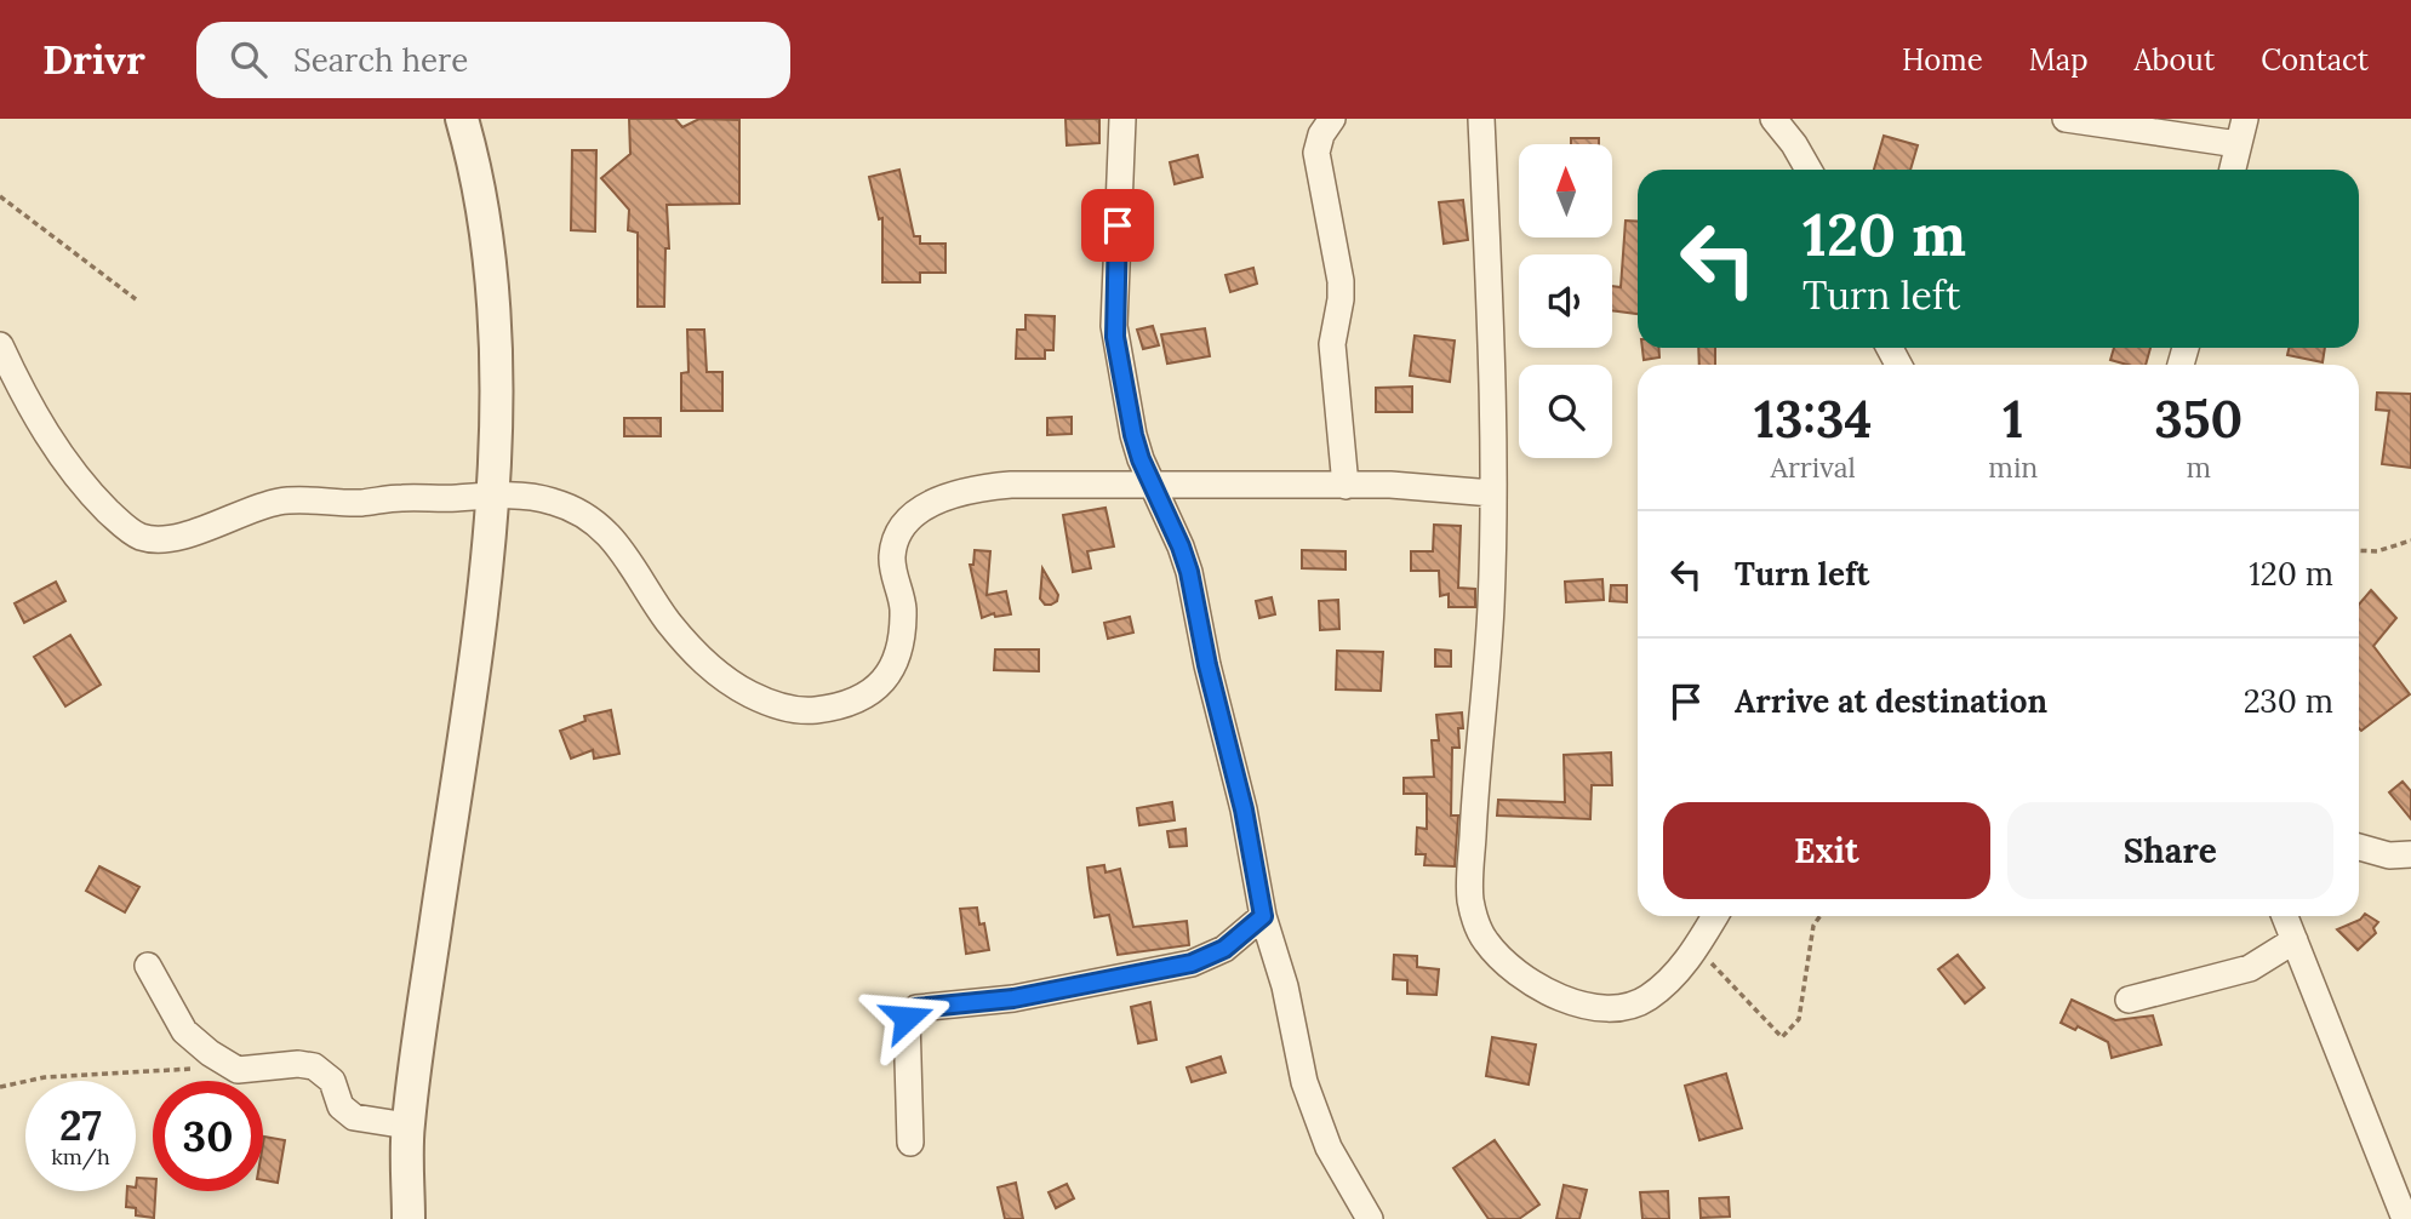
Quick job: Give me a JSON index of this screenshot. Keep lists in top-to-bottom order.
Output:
{
  "north": "top",
  "page": {
    "header": "Drivr",
    "search": "Search here",
    "nav": [
      "Home",
      "Map",
      "About",
      "Contact"
    ],
    "turn": ["120 m", "Turn left"],
    "eta": [
      "13:34",
      "Arrival",
      "1",
      "min",
      "350",
      "m"
    ],
    "list": [
      {
        "name": "Turn left",
        "value": "120 m"
      },
      {
        "name": "Arrive at destination",
        "value": "230 m"
      }
    ],
    "buttons": ["Exit", "Share"],
    "speed": "27 km/h",
    "limit": "30"
  }
}
